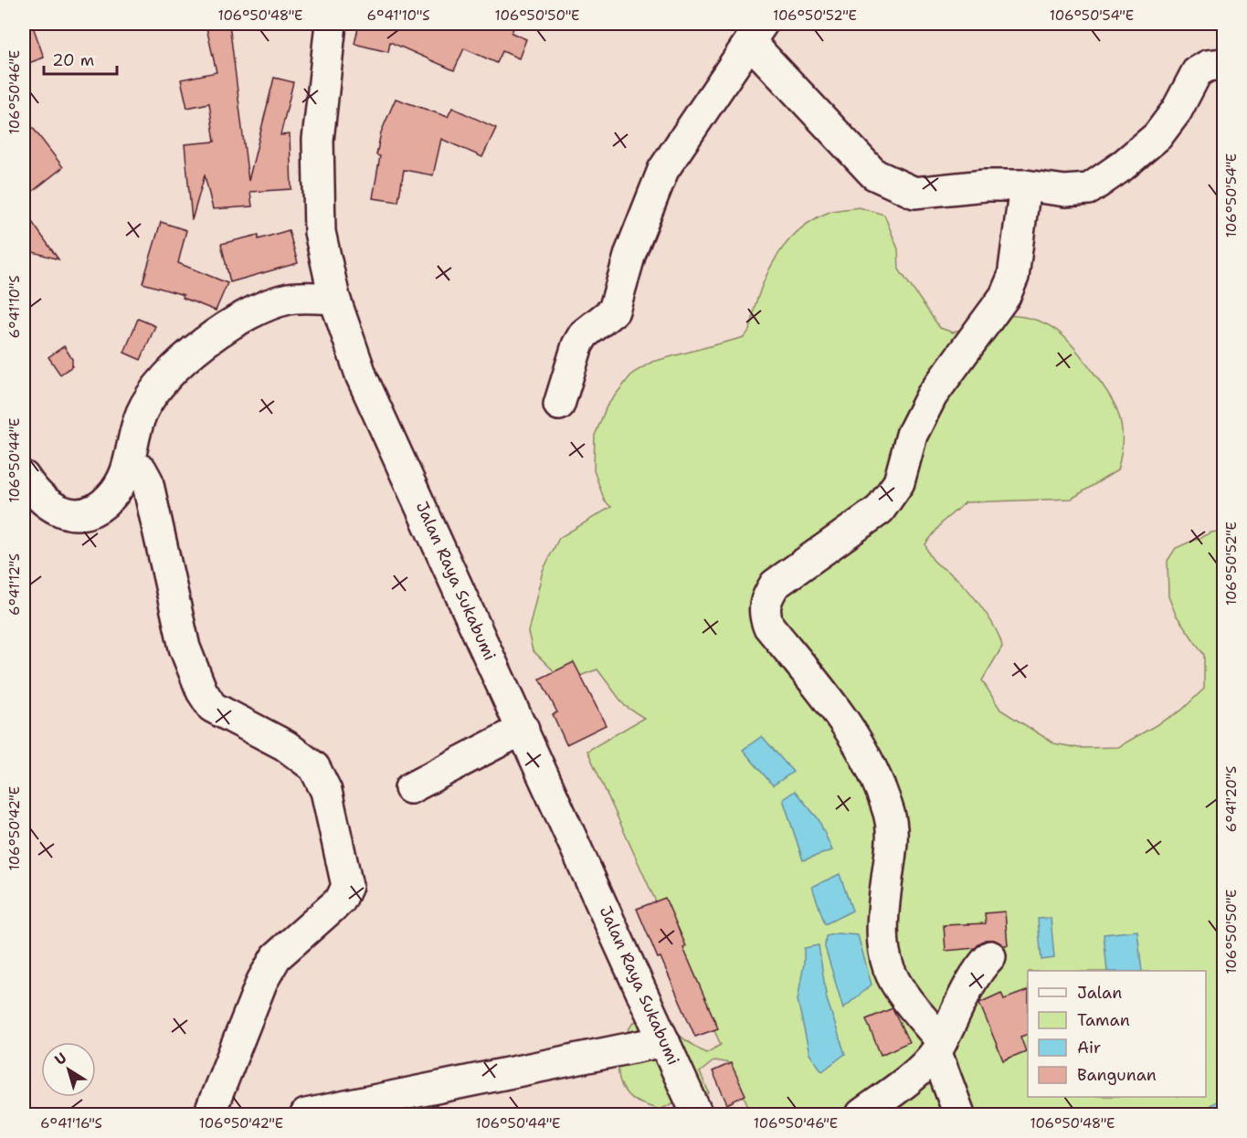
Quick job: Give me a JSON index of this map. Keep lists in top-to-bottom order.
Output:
{
  "streets": {
    "main road": ["Jalan Raya Sukabumi"]
  },
  "legend": [
    "Jalan",
    "Taman",
    "Air",
    "Bangunan"
  ],
  "scale_bar": "20 m",
  "north": "top left",
  "coordinates": [
    "106°50'48\"E",
    "6°41'10\"S",
    "106°50'50\"E",
    "106°50'52\"E",
    "106°50'54\"E",
    "106°50'46\"E",
    "106°50'44\"E",
    "6°41'12\"S",
    "6°41'20\"S",
    "106°50'42\"E",
    "6°41'16\"S"
  ]
}
